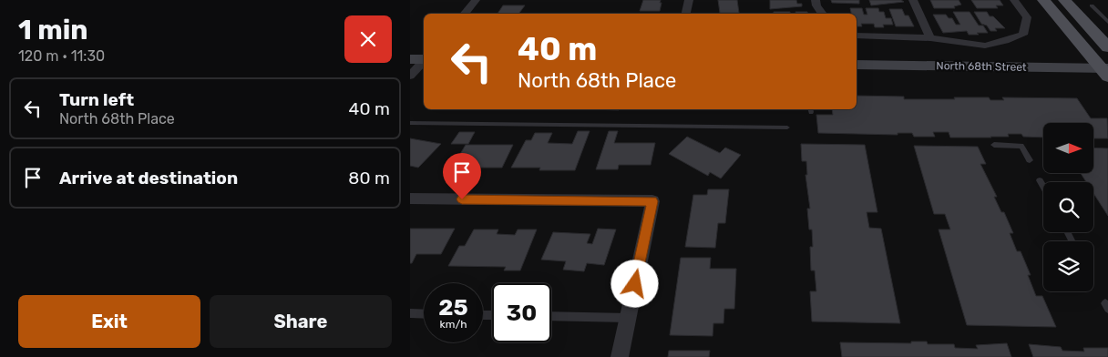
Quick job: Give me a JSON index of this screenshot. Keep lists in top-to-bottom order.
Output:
{
  "streets": {
    "street": ["North 68th Street"]
  },
  "north": "right",
  "page": {
    "heading": ["1 min", "120 m · 11:30"],
    "turn": ["40 m", "North 68th Place"],
    "list": [
      {
        "name": "Turn left",
        "note": "North 68th Place",
        "value": "40 m"
      },
      {
        "name": "Arrive at destination",
        "value": "80 m"
      }
    ],
    "speed": "25 km/h",
    "limit": "30",
    "buttons": ["Exit", "Share"]
  }
}
